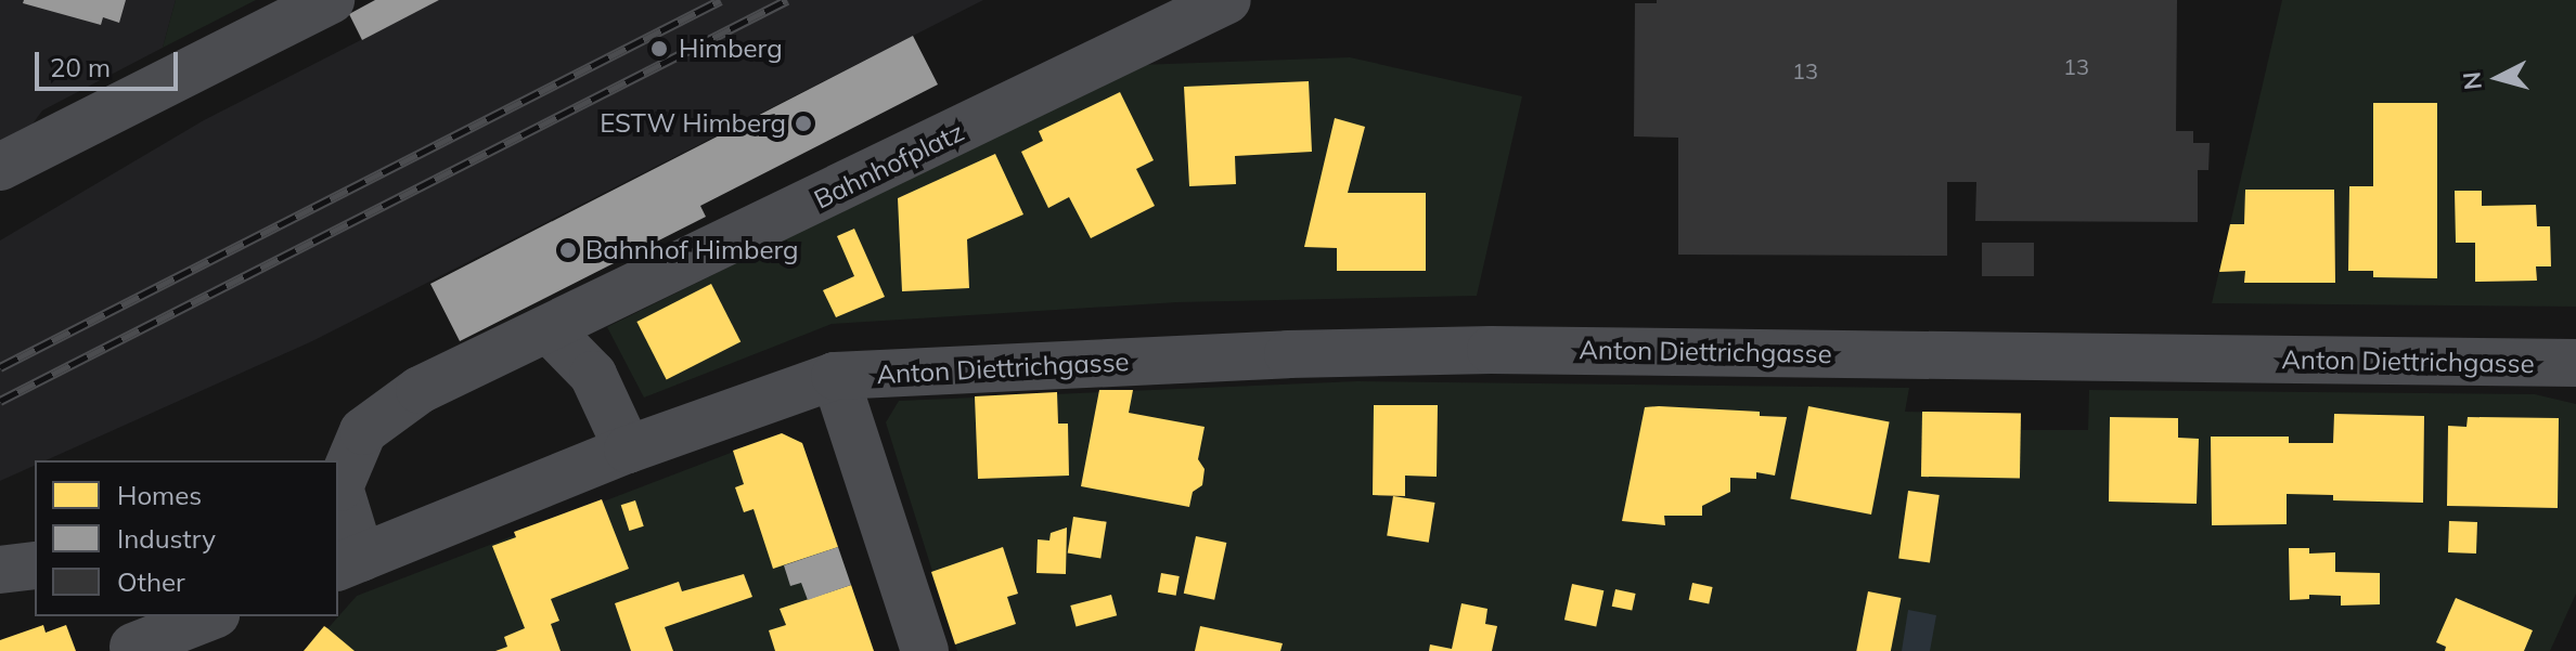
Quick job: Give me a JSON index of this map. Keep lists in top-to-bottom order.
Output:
{
  "streets": {
    "street": ["Bahnhofplatz", "Anton Diettrichgasse"]
  },
  "crossings": [
    ["Bahnhofplatz", "Anton Diettrichgasse"]
  ],
  "places": ["Himberg", "ESTW Himberg", "Bahnhof Himberg"],
  "house_numbers": ["13", "13"],
  "legend": ["Homes", "Industry", "Other"],
  "scale_bar": "20 m",
  "north": "left"
}
